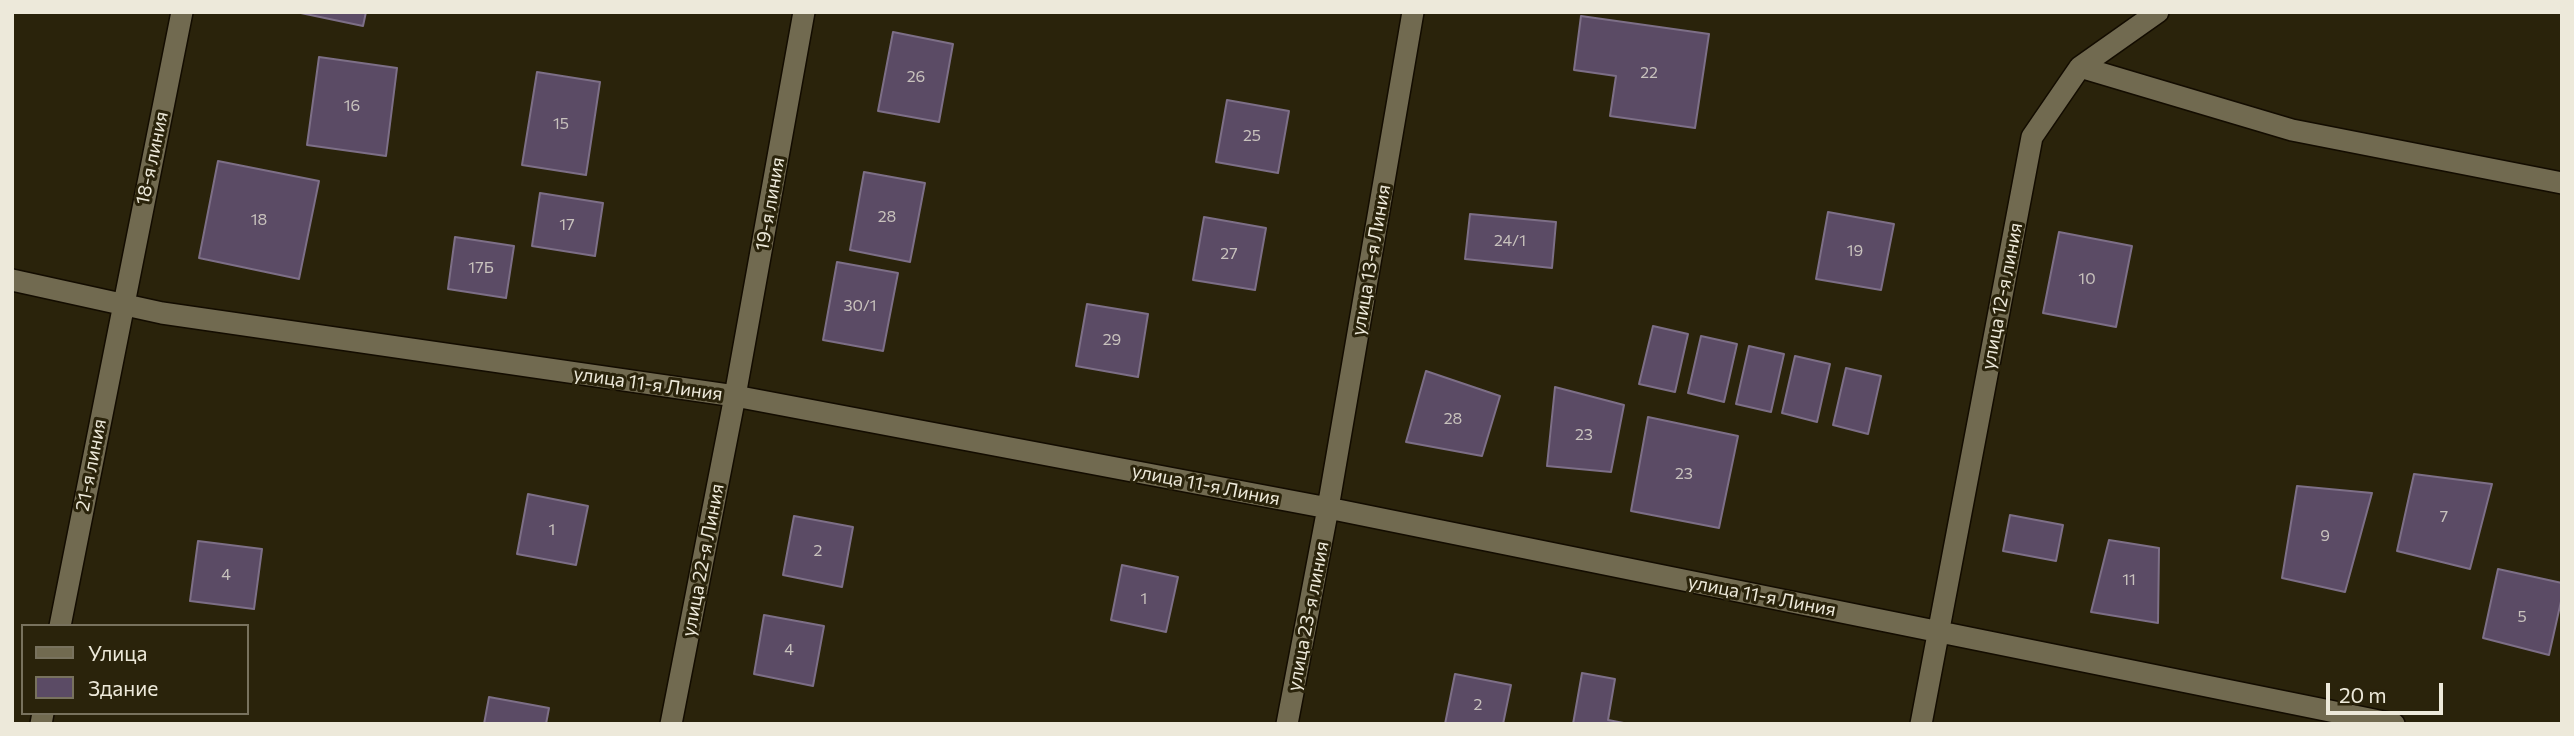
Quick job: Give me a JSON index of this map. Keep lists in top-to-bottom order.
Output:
{
  "streets": {
    "street": [
      "18-я линия",
      "19-я линия",
      "улица 13-я Линия",
      "улица 12-я линия",
      "улица 11-я Линия",
      "21-я линия",
      "улица 22-я Линия",
      "улица 23-я линия"
    ]
  },
  "crossings": [
    ["18-я линия", "улица 11-я Линия"],
    ["18-я линия", "21-я линия"],
    ["19-я линия", "улица 11-я Линия"],
    ["19-я линия", "улица 22-я Линия"],
    ["улица 13-я Линия", "улица 11-я Линия"],
    ["улица 13-я Линия", "улица 23-я линия"],
    ["улица 12-я линия", "улица 11-я Линия"],
    ["улица 11-я Линия", "21-я линия"],
    ["улица 11-я Линия", "улица 22-я Линия"],
    ["улица 11-я Линия", "улица 23-я линия"]
  ],
  "house_numbers": [
    "22",
    "26",
    "16",
    "15",
    "25",
    "28",
    "18",
    "17",
    "24/1",
    "19",
    "27",
    "17Б",
    "10",
    "30/1",
    "29",
    "28",
    "23",
    "23",
    "7",
    "1",
    "9",
    "2",
    "4",
    "11",
    "1",
    "5",
    "4",
    "2"
  ],
  "legend": ["Улица", "Здание"],
  "scale_bar": "20 m"
}
